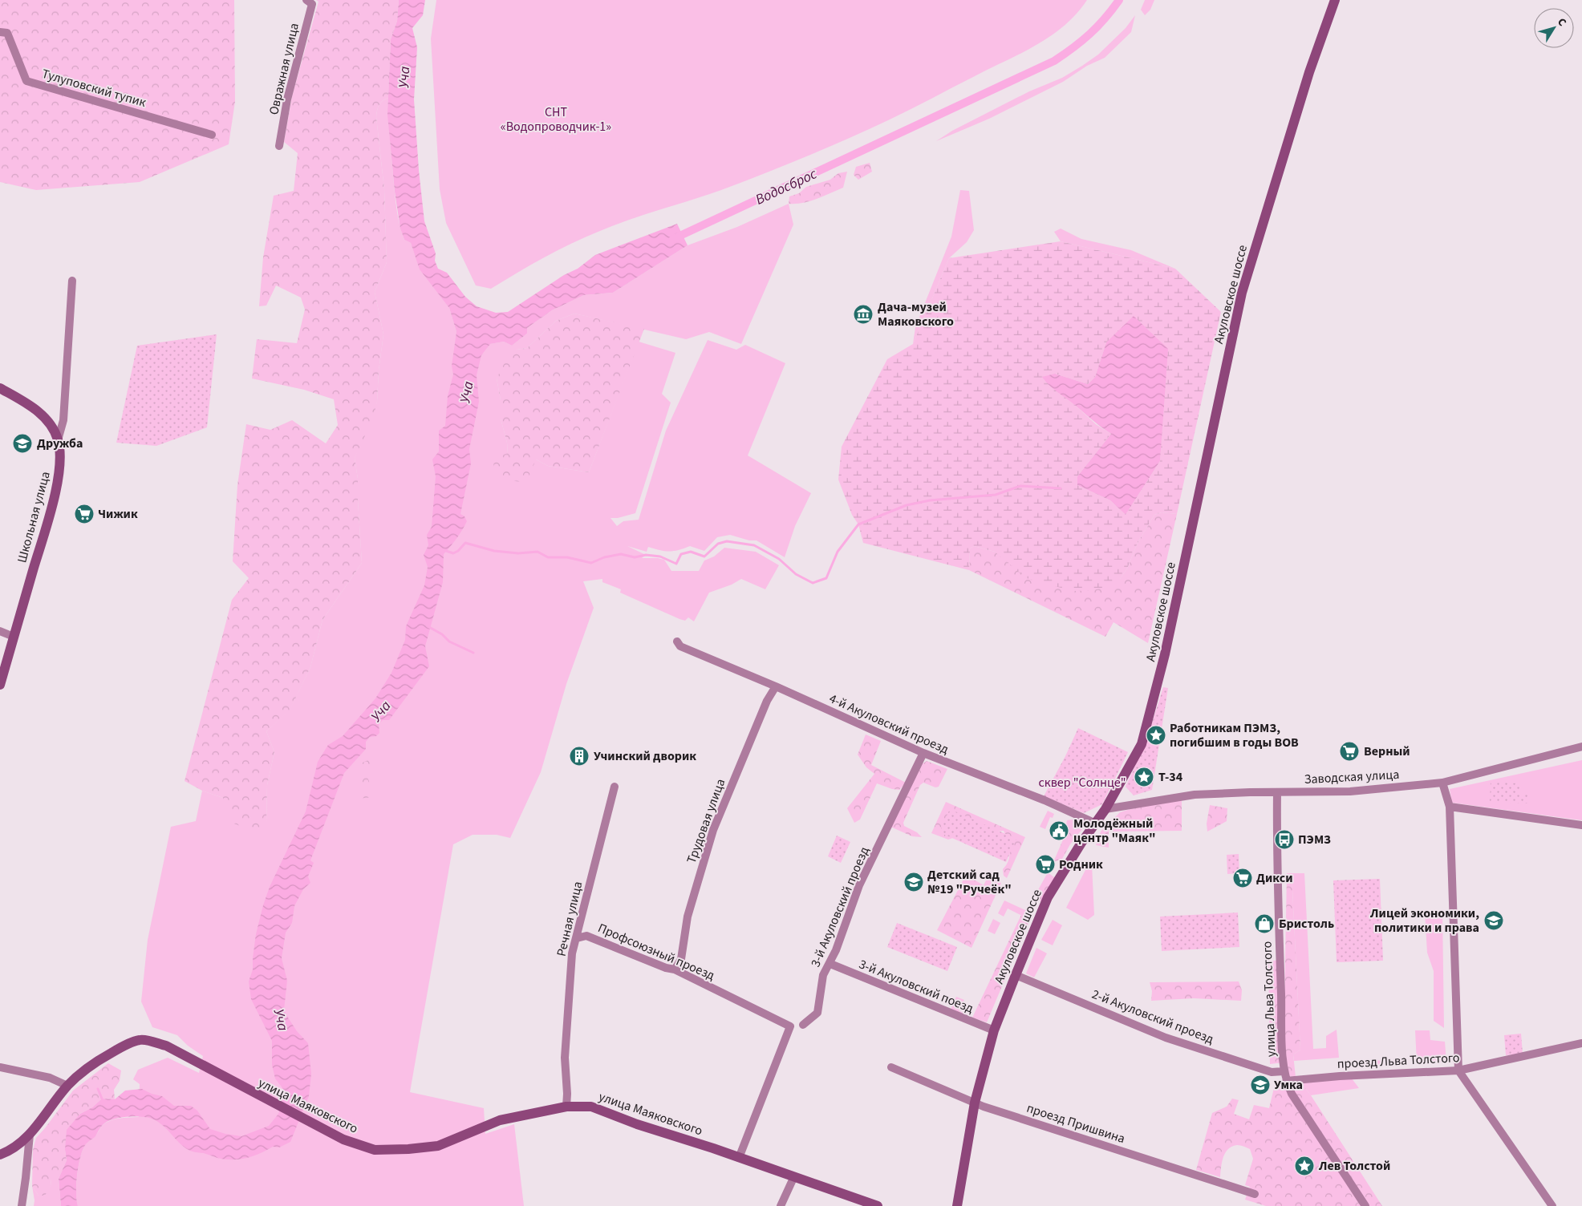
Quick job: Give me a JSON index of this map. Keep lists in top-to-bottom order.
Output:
{
  "streets": {
    "street": [
      "Овражная улица",
      "Тулуповский тупик",
      "Акуловское шоссе",
      "Школьная улица",
      "4-й Акуловский проезд",
      "Заводская улица",
      "Трудовая улица",
      "3-й Акуловский проезд",
      "Речная улица",
      "Профсоюзный проезд",
      "3-й Акуловский поезд",
      "улица Льва Толстого",
      "2-й Акуловский проезд",
      "проезд Льва Толстого",
      "улица Маяковского",
      "проезд Пришвина"
    ]
  },
  "crossings": [
    ["Акуловское шоссе", "4-й Акуловский проезд"],
    ["Акуловское шоссе", "Заводская улица"],
    ["Акуловское шоссе", "3-й Акуловский поезд"],
    ["Акуловское шоссе", "2-й Акуловский проезд"],
    ["Акуловское шоссе", "проезд Пришвина"],
    ["4-й Акуловский проезд", "Трудовая улица"],
    ["4-й Акуловский проезд", "3-й Акуловский проезд"],
    ["Заводская улица", "улица Льва Толстого"],
    ["Трудовая улица", "Профсоюзный проезд"],
    ["3-й Акуловский проезд", "3-й Акуловский поезд"],
    ["Речная улица", "Профсоюзный проезд"],
    ["Речная улица", "улица Маяковского"],
    ["Профсоюзный проезд", "улица Маяковского"],
    ["улица Льва Толстого", "2-й Акуловский проезд"],
    ["улица Льва Толстого", "проезд Льва Толстого"]
  ],
  "water": ["Уча", "Водосброс"],
  "parks": ["СНТ «Водопроводчик-1»", "сквер \"Солнце\""],
  "places": {
    "museum": ["Дача-музей Маяковского"],
    "school or university": [
      "Дружба",
      "Детский сад №19 \"Ручеёк\"",
      "Лицей экономики, политики и права",
      "Умка"
    ],
    "supermarket": [
      "Чижик",
      "Верный",
      "Родник",
      "Дикси"
    ],
    "place": ["Работникам ПЭМЗ, погибшим в годы ВОВ", "Т-34", "Лев Толстой"],
    "building": ["Учинский дворик"],
    "public building": ["Молодёжный центр \"Маяк\""],
    "bus stop": ["ПЭМЗ"],
    "shop": ["Бристоль"]
  },
  "north": "top right"
}
